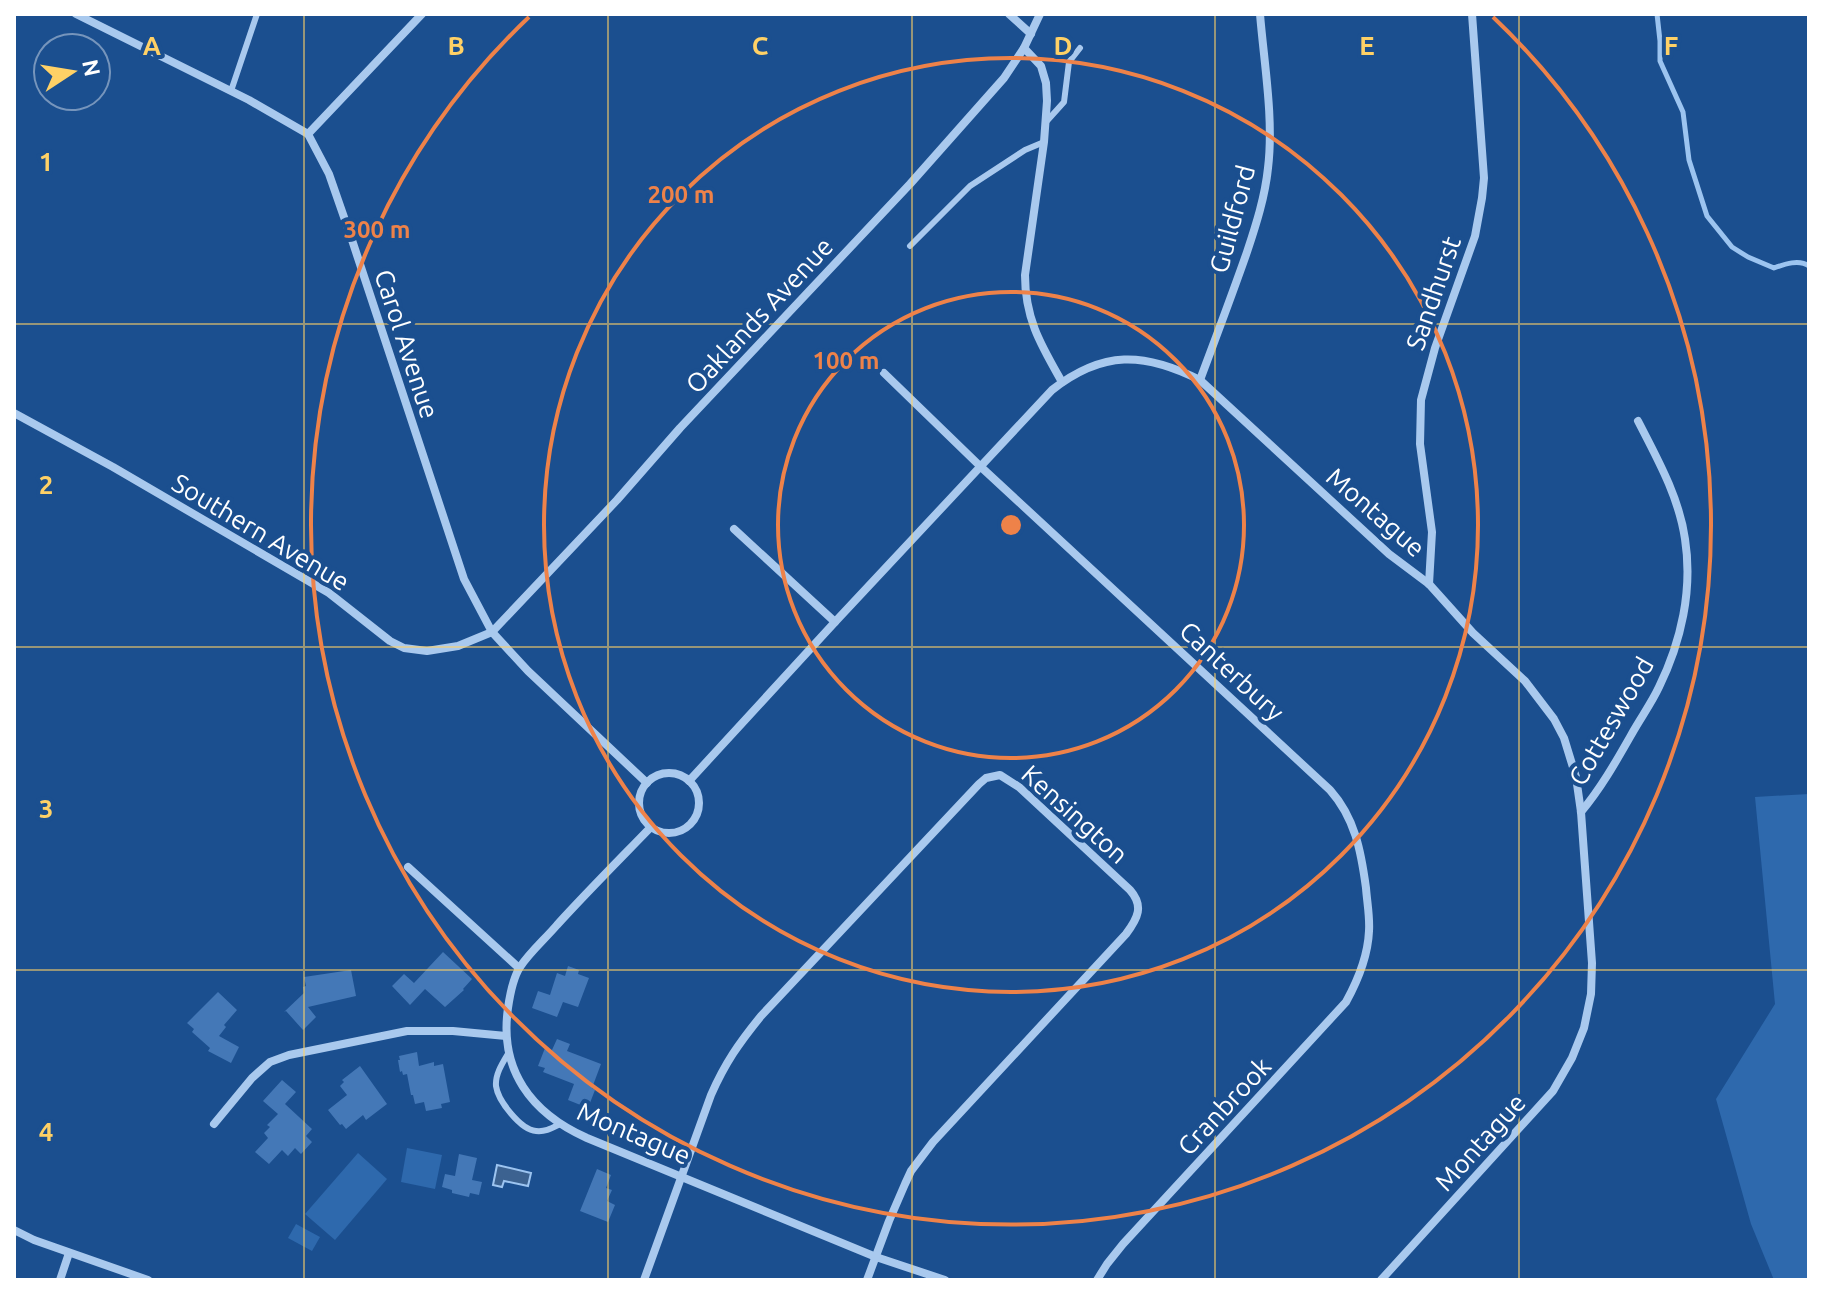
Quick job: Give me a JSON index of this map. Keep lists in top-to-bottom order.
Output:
{
  "streets": {
    "street": [
      "Guildford",
      "Sandhurst",
      "Oaklands Avenue",
      "Carol Avenue",
      "Montague",
      "Southern Avenue",
      "Canterbury",
      "Cotteswood",
      "Kensington",
      "Cranbrook"
    ]
  },
  "crossings": [
    ["Guildford", "Montague"],
    ["Sandhurst", "Montague"],
    ["Oaklands Avenue", "Carol Avenue"],
    ["Oaklands Avenue", "Southern Avenue"],
    ["Carol Avenue", "Montague"],
    ["Carol Avenue", "Southern Avenue"],
    ["Montague", "Canterbury"],
    ["Montague", "Cotteswood"],
    ["Montague", "Kensington"],
    ["Canterbury", "Cranbrook"]
  ],
  "north": "right",
  "grid": {
    "columns": [
      "A",
      "B",
      "C",
      "D",
      "E",
      "F"
    ],
    "rows": [
      "1",
      "2",
      "3",
      "4"
    ]
  },
  "rings": ["200 m", "300 m", "100 m"]
}
